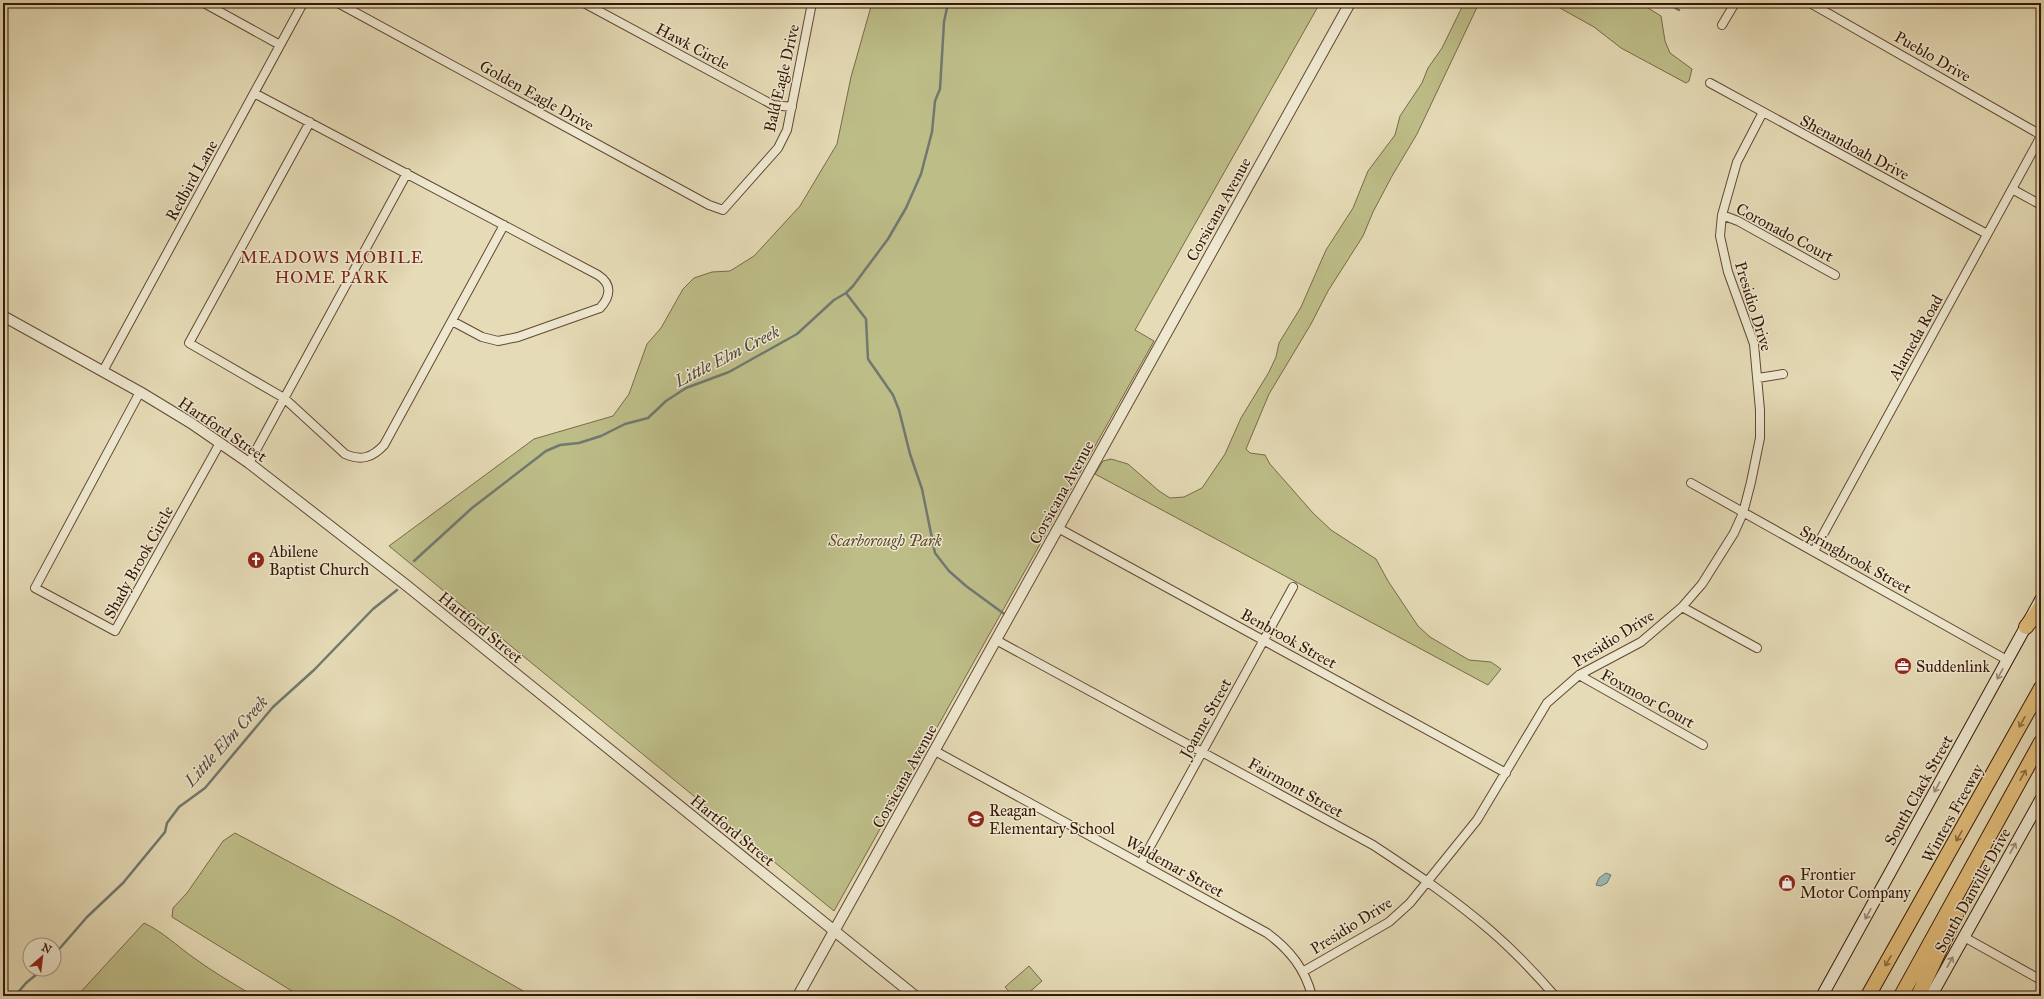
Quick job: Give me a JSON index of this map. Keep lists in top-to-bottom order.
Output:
{
  "streets": {
    "highway": ["Winters Freeway"],
    "main road": ["South Clack Street", "South Danville Drive"],
    "street": [
      "Hawk Circle",
      "Pueblo Drive",
      "Bald Eagle Drive",
      "Golden Eagle Drive",
      "Shenandoah Drive",
      "Redbird Lane",
      "Corsicana Avenue",
      "Coronado Court",
      "Presidio Drive",
      "Alameda Road",
      "Hartford Street",
      "Springbrook Street",
      "Shady Brook Circle",
      "Benbrook Street",
      "Foxmoor Court",
      "Joanne Street",
      "Fairmont Street",
      "Waldemar Street"
    ]
  },
  "crossings": [
    ["Hawk Circle", "Bald Eagle Drive"],
    ["Pueblo Drive", "Alameda Road"],
    ["Bald Eagle Drive", "Golden Eagle Drive"],
    ["Shenandoah Drive", "Presidio Drive"],
    ["Shenandoah Drive", "Alameda Road"],
    ["Redbird Lane", "Hartford Street"],
    ["Corsicana Avenue", "Hartford Street"],
    ["Corsicana Avenue", "Benbrook Street"],
    ["Corsicana Avenue", "Fairmont Street"],
    ["Corsicana Avenue", "Waldemar Street"],
    ["Coronado Court", "Presidio Drive"],
    ["Presidio Drive", "Springbrook Street"],
    ["Presidio Drive", "Benbrook Street"],
    ["Presidio Drive", "Foxmoor Court"],
    ["Presidio Drive", "Fairmont Street"],
    ["Presidio Drive", "Waldemar Street"],
    ["Alameda Road", "Springbrook Street"],
    ["Hartford Street", "Shady Brook Circle"],
    ["Springbrook Street", "South Clack Street"],
    ["Benbrook Street", "Joanne Street"],
    ["Joanne Street", "Fairmont Street"],
    ["Joanne Street", "Waldemar Street"]
  ],
  "one_way": ["South Clack Street", "South Danville Drive"],
  "districts": ["MEADOWS MOBILE HOME PARK"],
  "water": ["Little Elm Creek"],
  "parks": ["Scarborough Park"],
  "places": {
    "church": ["Abilene Baptist Church"],
    "office": ["Suddenlink"],
    "school or university": ["Reagan Elementary School"],
    "shop": ["Frontier Motor Company"]
  },
  "north": "top right"
}
